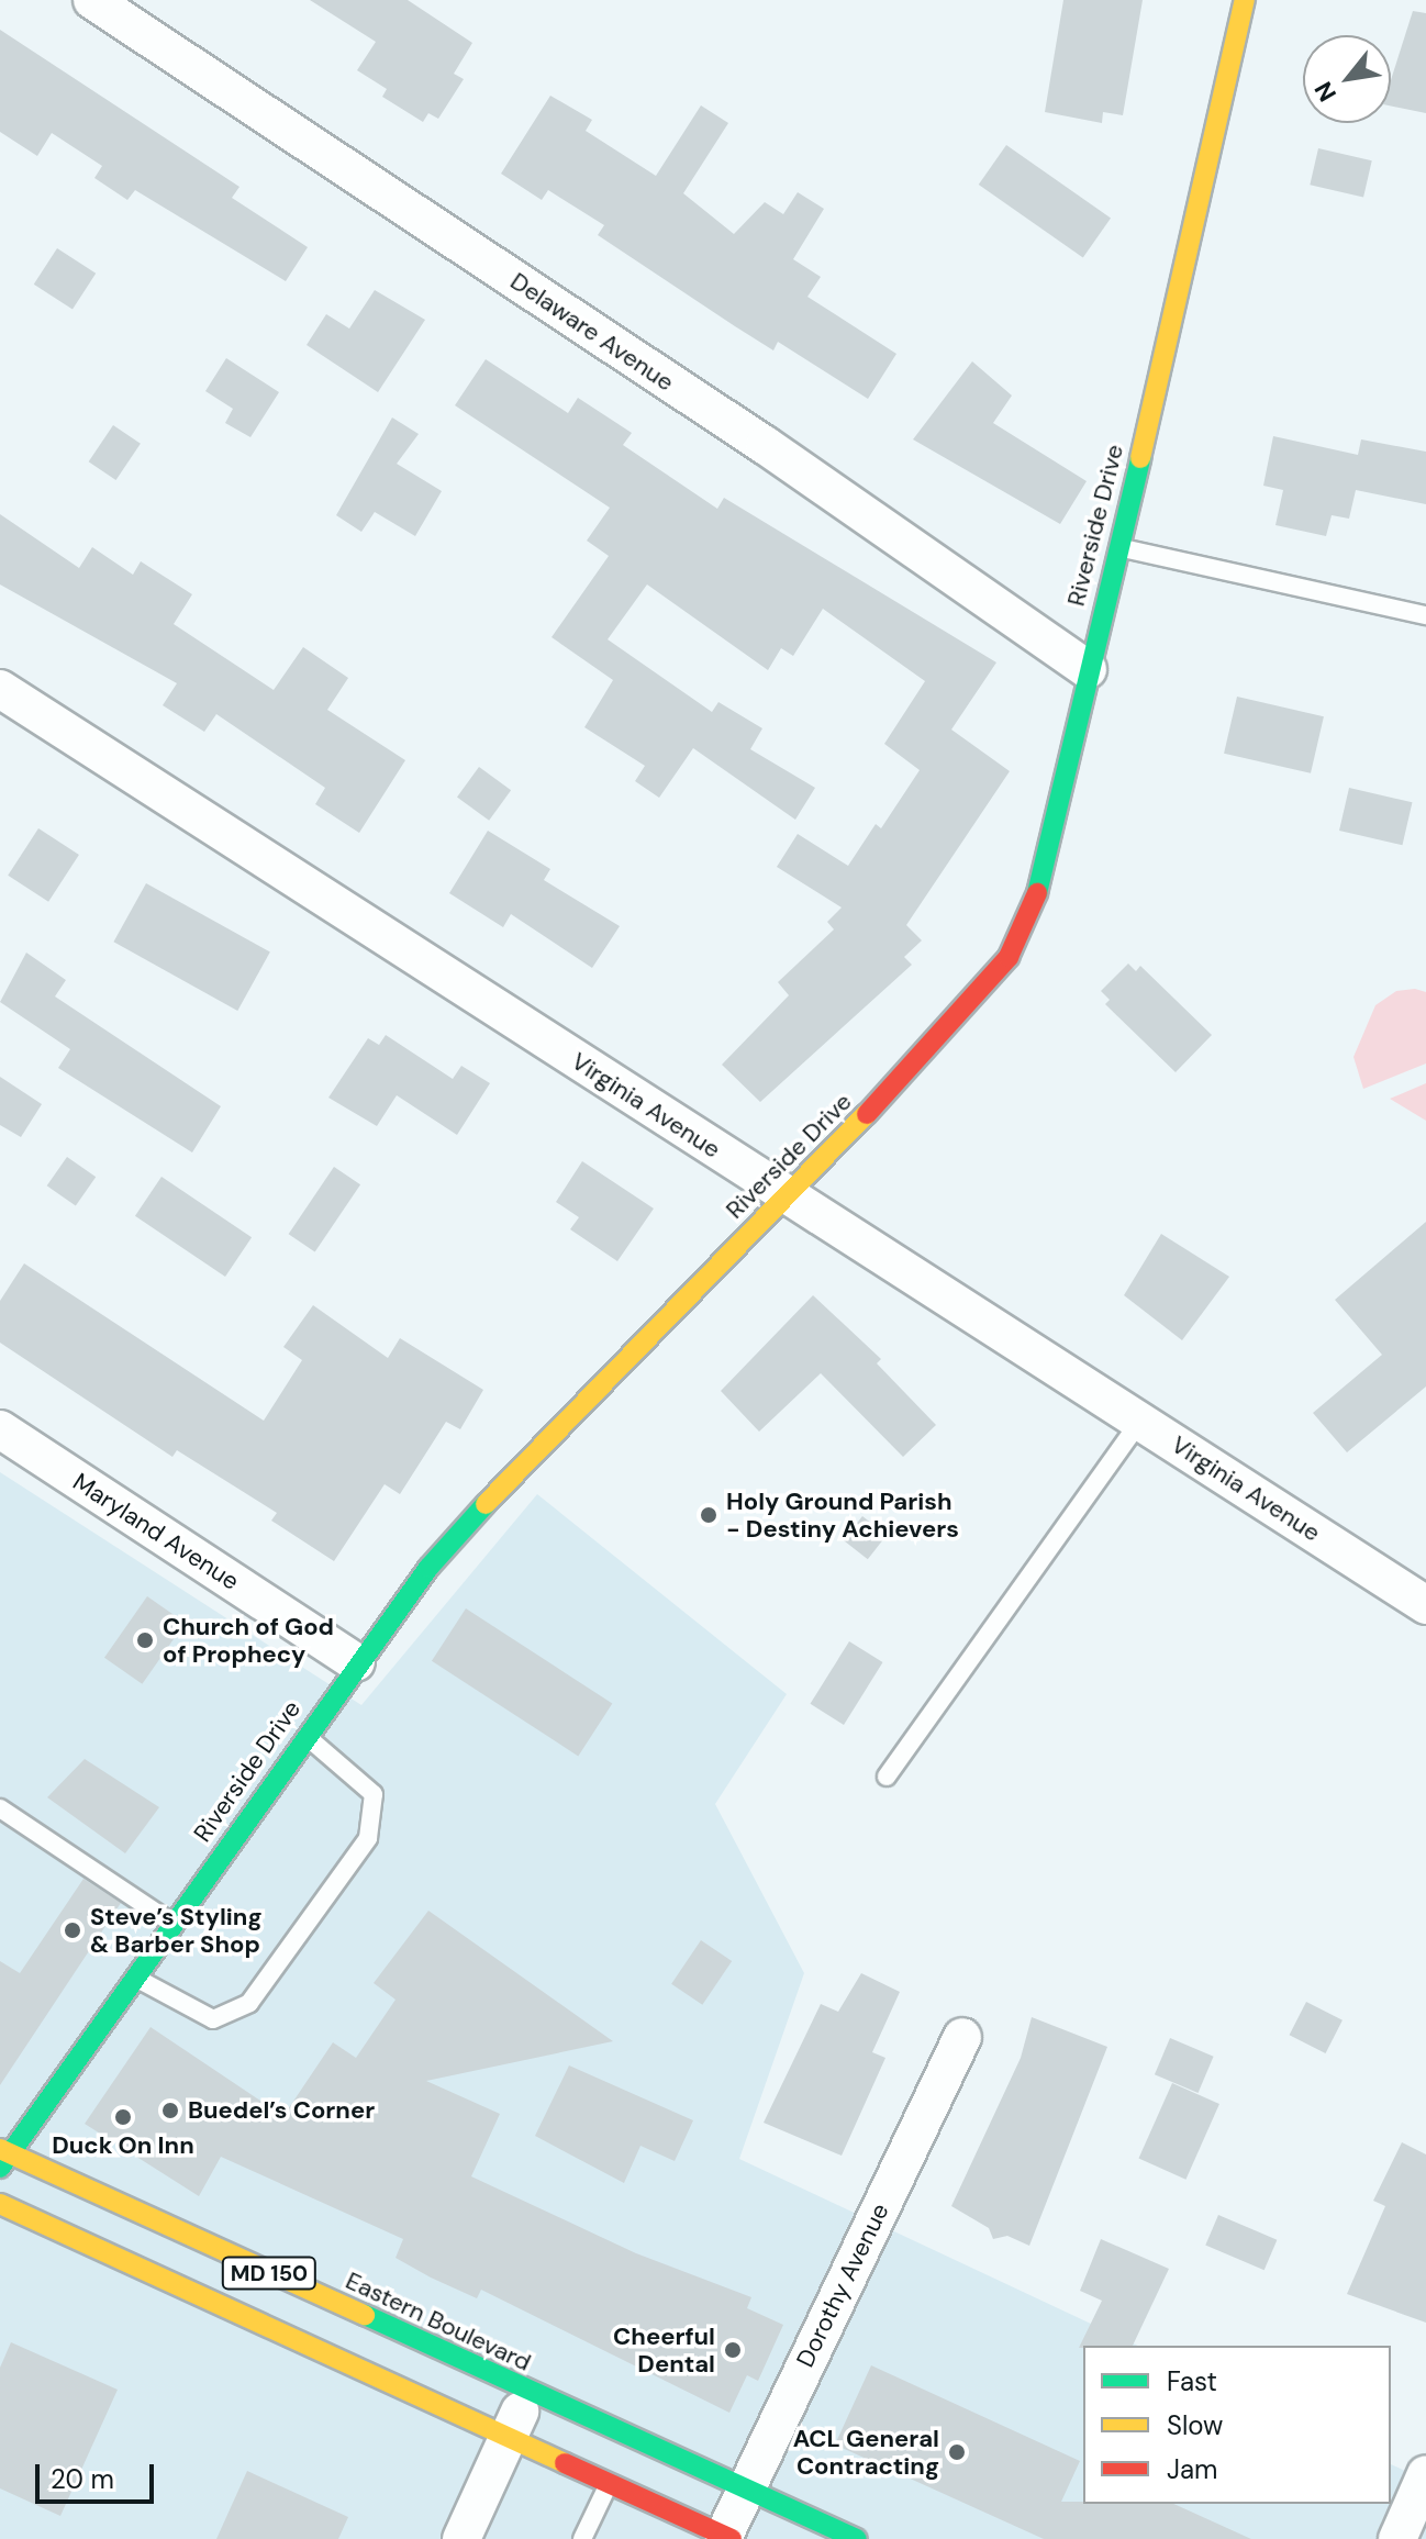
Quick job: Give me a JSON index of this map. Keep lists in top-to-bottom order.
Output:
{
  "streets": {
    "street": [
      "Delaware Avenue",
      "Riverside Drive",
      "Virginia Avenue",
      "Maryland Avenue",
      "MD 150",
      "Dorothy Avenue",
      "Eastern Boulevard"
    ]
  },
  "crossings": [
    ["Delaware Avenue", "Riverside Drive"],
    ["Riverside Drive", "Virginia Avenue"],
    ["Riverside Drive", "Maryland Avenue"],
    ["Riverside Drive", "Eastern Boulevard"],
    ["MD 150", "Dorothy Avenue"],
    ["Dorothy Avenue", "Eastern Boulevard"]
  ],
  "places": [
    "Holy Ground Parish - Destiny Achievers",
    "Church of God of Prophecy",
    "Steve’s Styling & Barber Shop",
    "Buedel’s Corner",
    "Duck On Inn",
    "Cheerful Dental",
    "ACL General Contracting"
  ],
  "legend": ["Fast", "Slow", "Jam"],
  "scale_bar": "20 m",
  "north": "bottom left"
}
